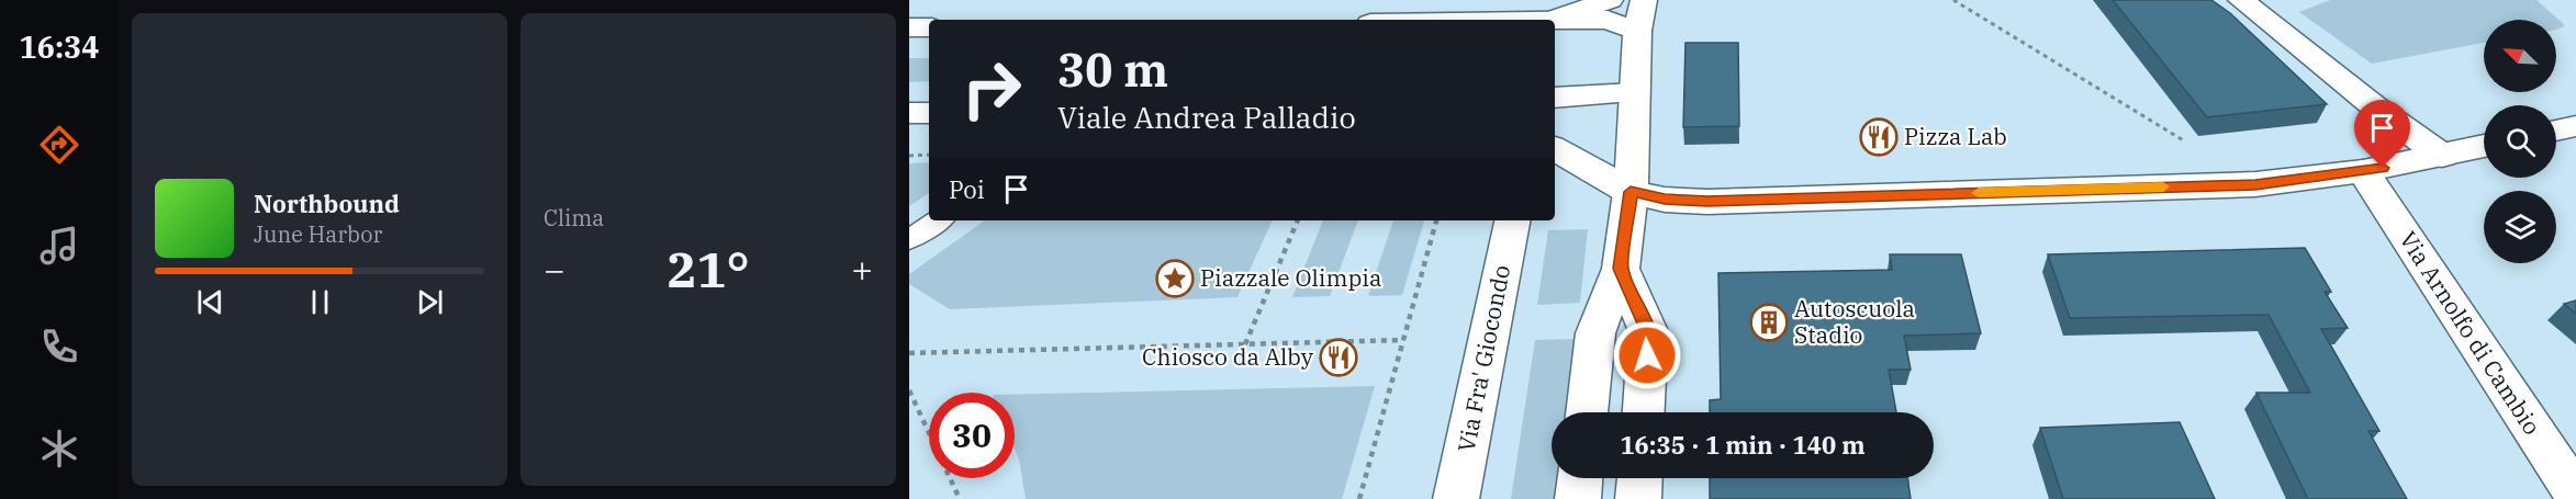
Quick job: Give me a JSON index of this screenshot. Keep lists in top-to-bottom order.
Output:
{
  "streets": {
    "street": ["Via Arnolfo di Cambio", "Via Fra' Giocondo"]
  },
  "places": {
    "restaurant": ["Pizza Lab", "Chiosco da Alby"],
    "place": ["Piazzale Olimpia"],
    "building": ["Autoscuola Stadio"]
  },
  "north": "top left",
  "page": {
    "tabs": "16:34",
    "tile": "Clima",
    "turn": ["30 m", "Viale Andrea Palladio"],
    "then": "Poi",
    "song": ["Northbound", "June Harbor"],
    "heat": ["−", "21°", "+"],
    "limit": "30",
    "trip": "16:35 · 1 min · 140 m"
  }
}
